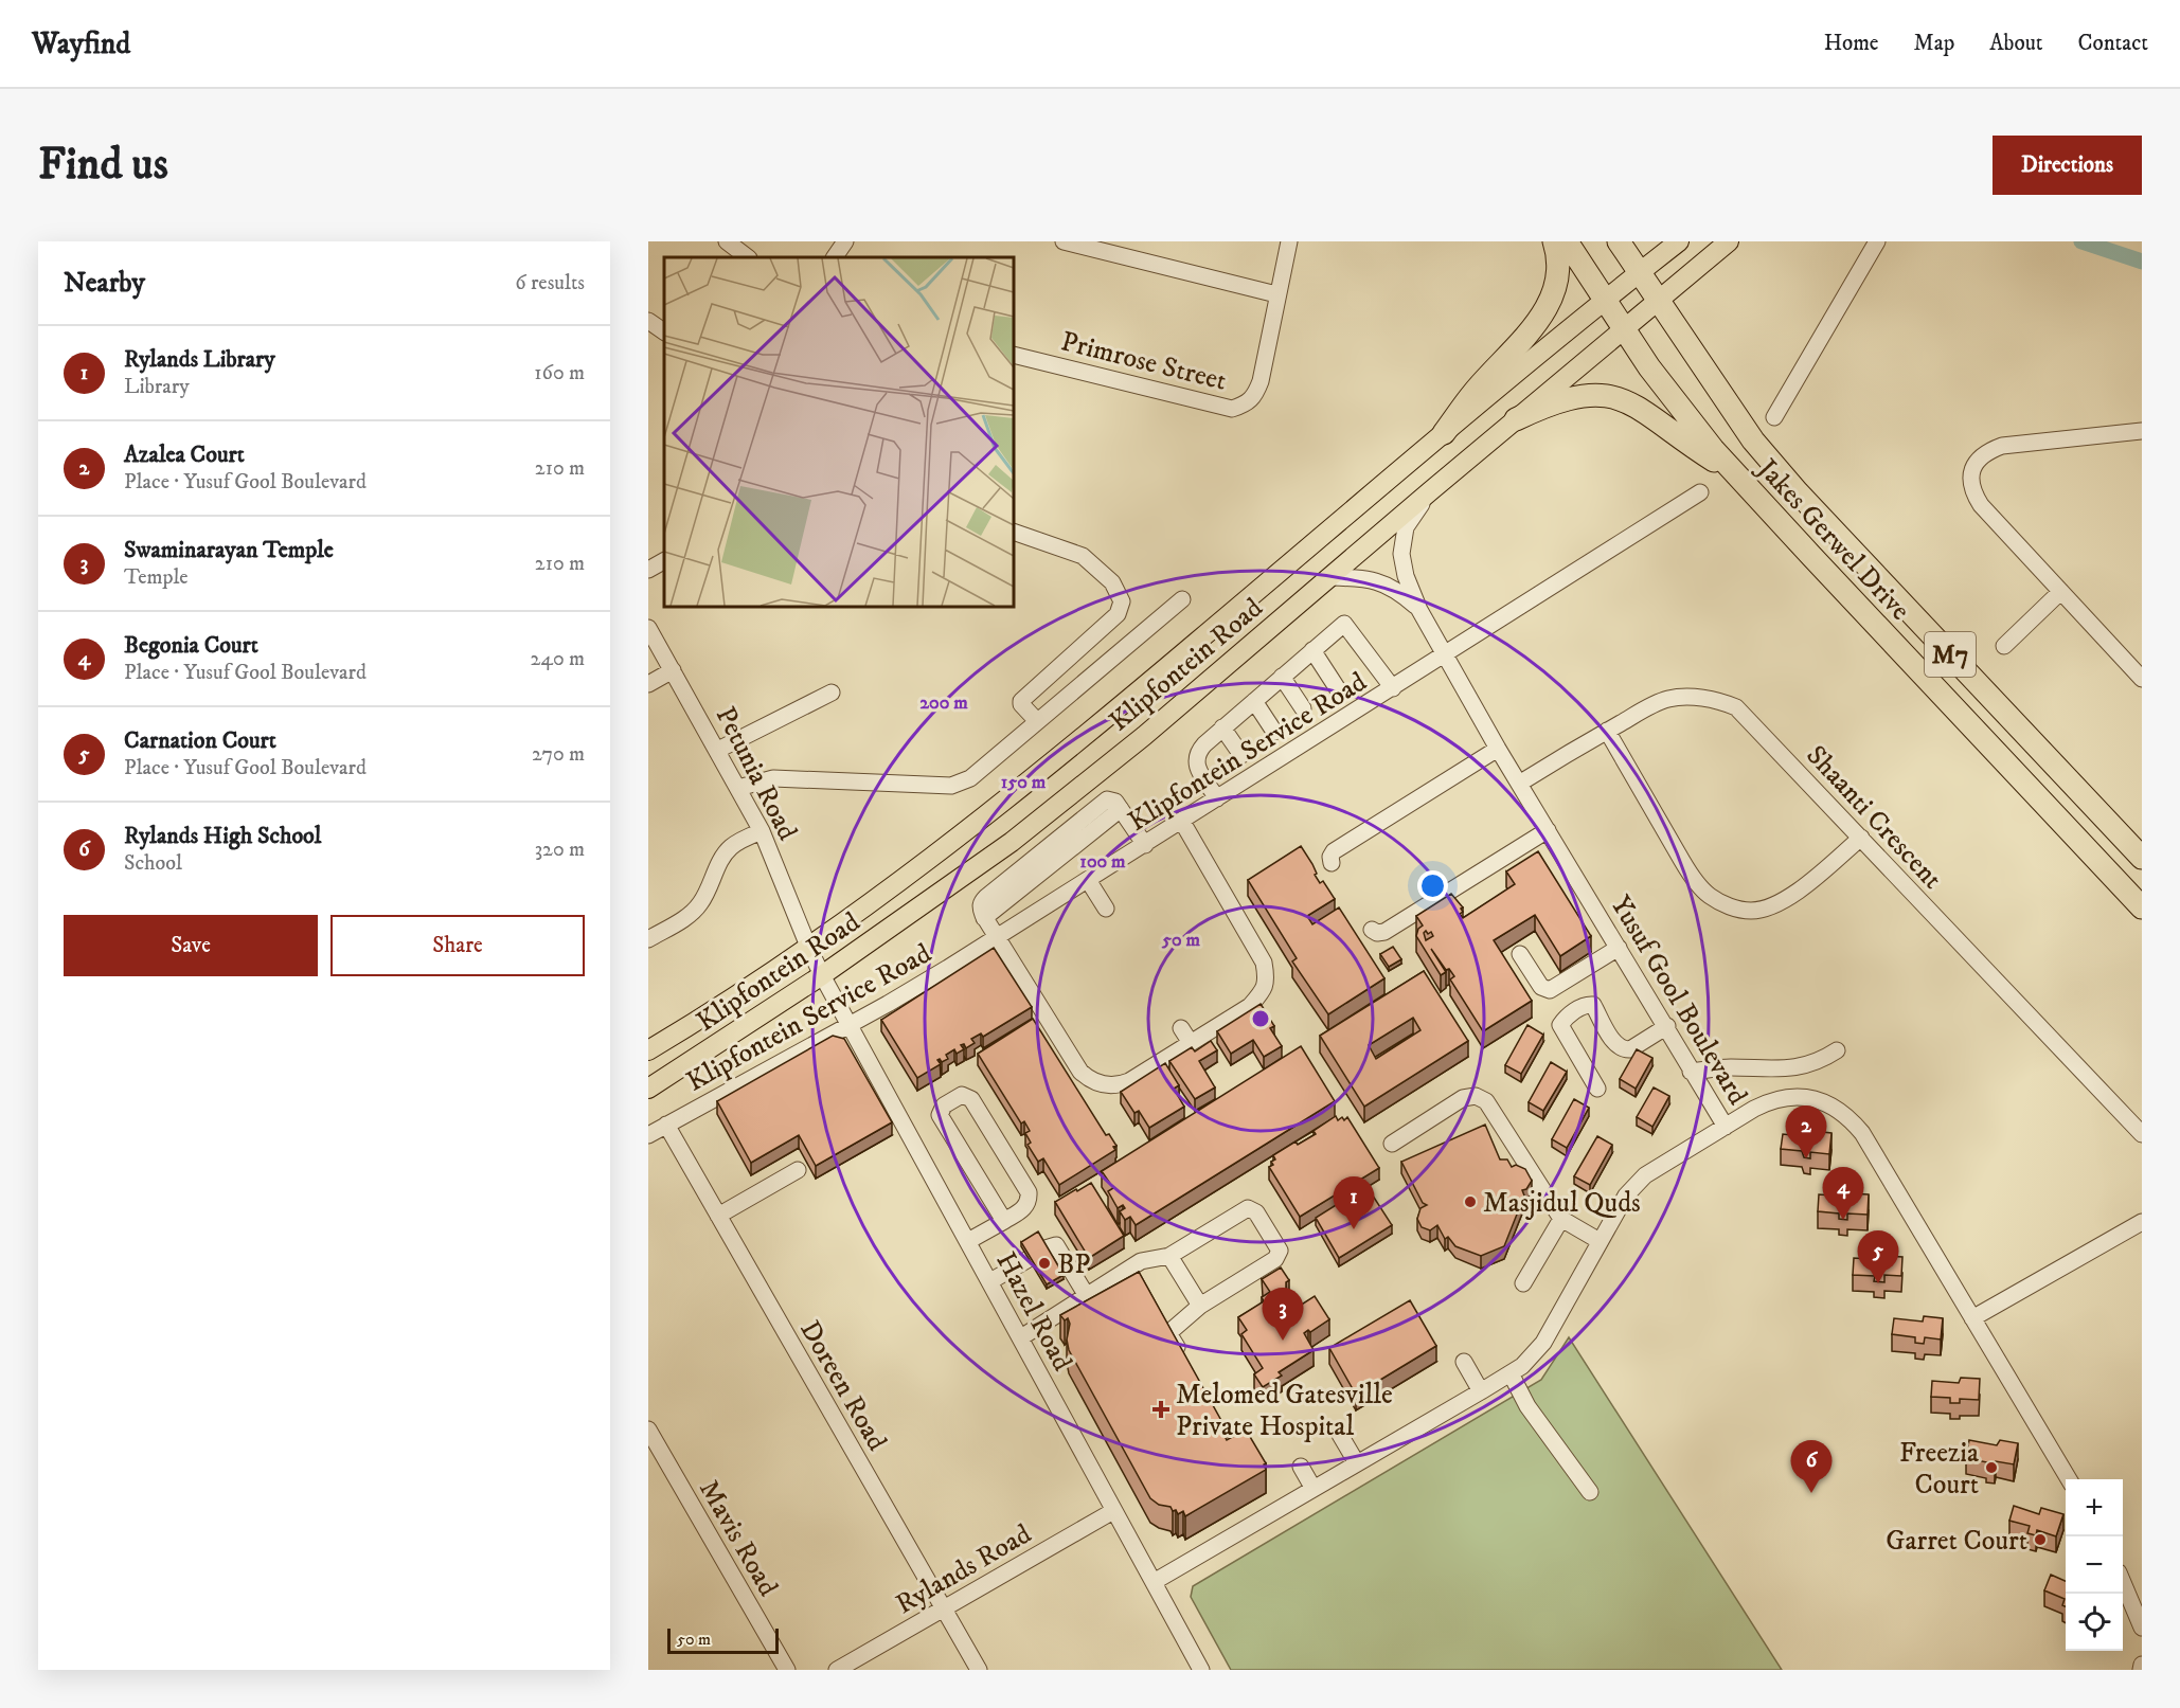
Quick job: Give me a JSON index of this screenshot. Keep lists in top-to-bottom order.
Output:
{
  "streets": {
    "highway": ["Jakes Gerwel Drive", "M7"],
    "main road": ["Klipfontein Road"],
    "street": [
      "Primrose Street",
      "Klipfontein Service Road",
      "Petunia Road",
      "Shaanti Crescent",
      "Yusuf Gool Boulevard",
      "Hazel Road",
      "Doreen Road",
      "Mavis Road",
      "Rylands Road"
    ]
  },
  "crossings": [
    ["Jakes Gerwel Drive", "Klipfontein Road"],
    ["Klipfontein Road", "Petunia Road"],
    ["Klipfontein Road", "Yusuf Gool Boulevard"],
    ["Klipfontein Road", "Hazel Road"],
    ["Klipfontein Service Road", "Yusuf Gool Boulevard"],
    ["Klipfontein Service Road", "Hazel Road"],
    ["Klipfontein Service Road", "Doreen Road"],
    ["Petunia Road", "Hazel Road"],
    ["Shaanti Crescent", "Yusuf Gool Boulevard"],
    ["Hazel Road", "Rylands Road"],
    ["Doreen Road", "Rylands Road"]
  ],
  "places": {
    "other": [
      "Masjidul Quds",
      "BP",
      "Freezia Court",
      "Garret Court"
    ],
    "health": ["Melomed Gatesville Private Hospital"]
  },
  "scale_bar": "50 m",
  "page": {
    "header": "Wayfind",
    "nav": [
      "Home",
      "Map",
      "About",
      "Contact"
    ],
    "buttons": [
      "Directions",
      ["Save", "Share"]
    ],
    "title": "Find us",
    "heading": ["Nearby", "6 results"],
    "list": [
      {
        "mark": "1",
        "name": "Rylands Library",
        "note": "Library",
        "value": "160 m"
      },
      {
        "mark": "2",
        "name": "Azalea Court",
        "note": "Place · Yusuf Gool Boulevard",
        "value": "210 m"
      },
      {
        "mark": "3",
        "name": "Swaminarayan Temple",
        "note": "Temple",
        "value": "210 m"
      },
      {
        "mark": "4",
        "name": "Begonia Court",
        "note": "Place · Yusuf Gool Boulevard",
        "value": "240 m"
      },
      {
        "mark": "5",
        "name": "Carnation Court",
        "note": "Place · Yusuf Gool Boulevard",
        "value": "270 m"
      },
      {
        "mark": "6",
        "name": "Rylands High School",
        "note": "School",
        "value": "320 m"
      }
    ],
    "pins": [
      "2",
      "4",
      "1",
      "5",
      "3",
      "6"
    ],
    "map_buttons": ["+", "−"],
    "scale": "50 m"
  },
  "rings": [
    "200 m",
    "150 m",
    "100 m",
    "50 m"
  ]
}
